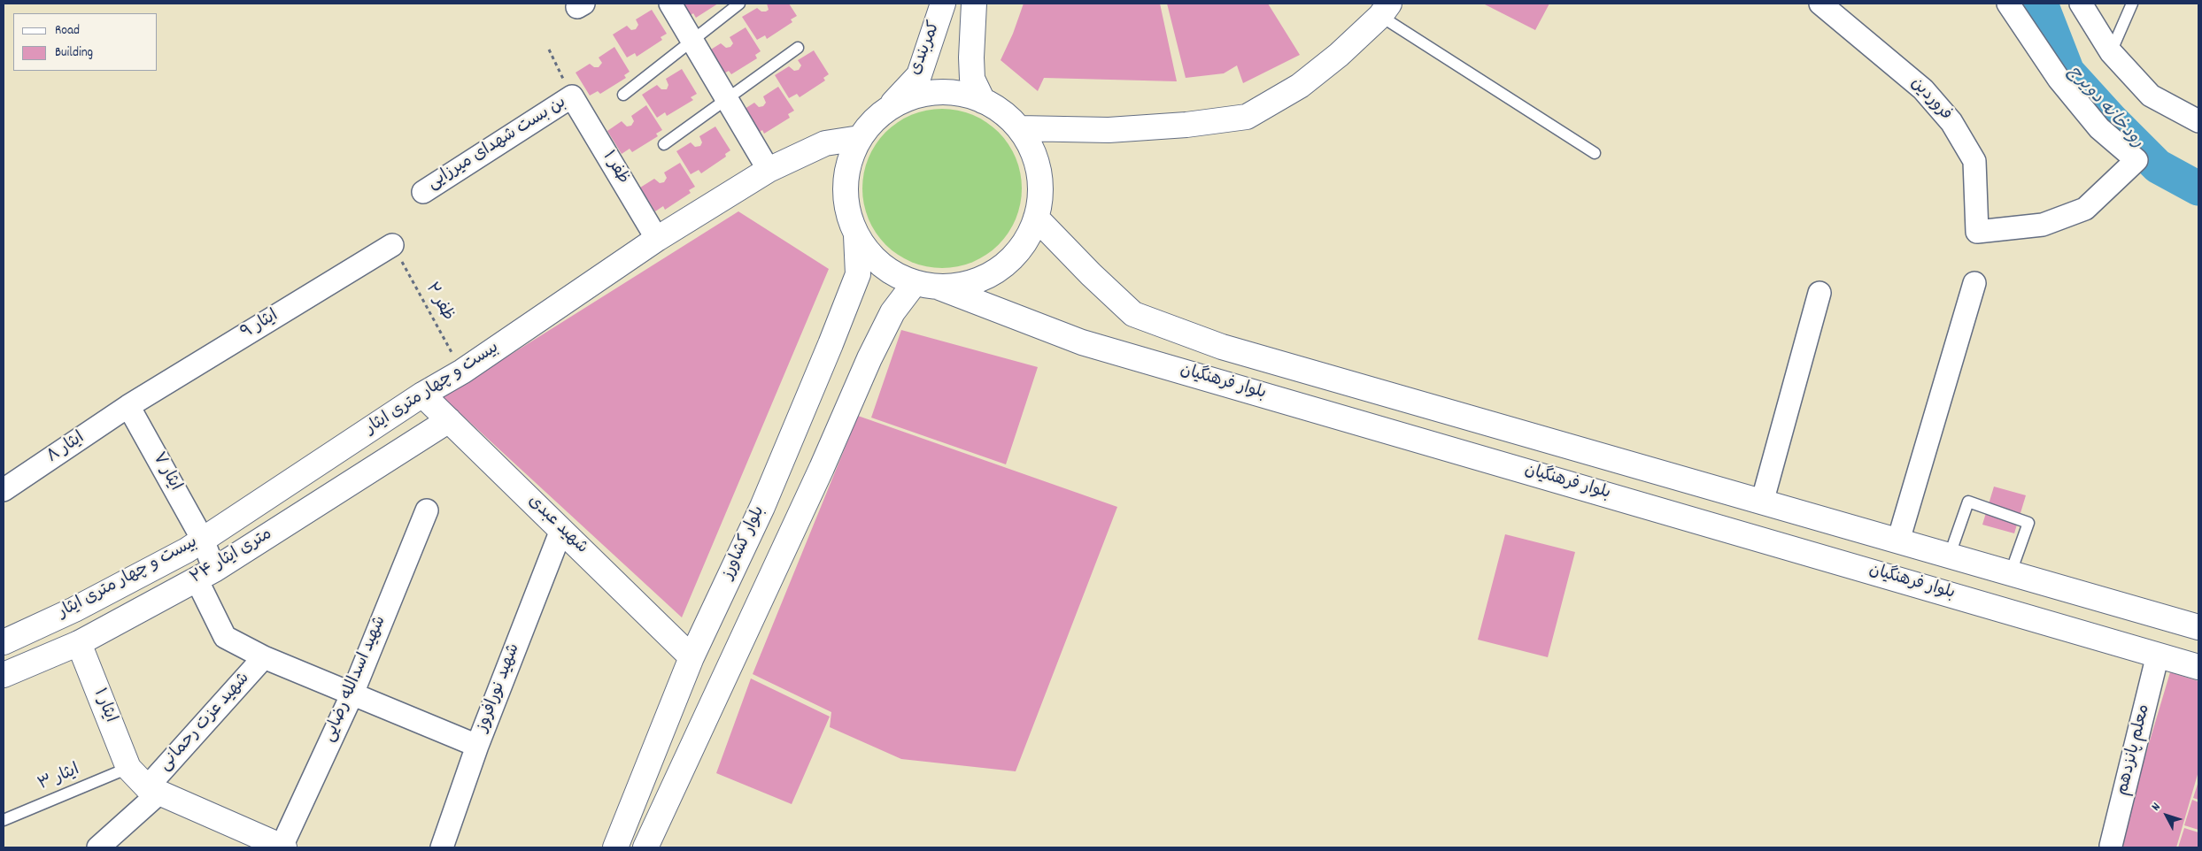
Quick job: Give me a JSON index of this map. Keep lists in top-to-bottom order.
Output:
{
  "streets": {
    "main road": [
      "کمربندی",
      "بلوار فرهنگیان",
      "بیست و چهار متری ایثار",
      "شهید عبدی",
      "بلوار کشاورز",
      "۲۴ متری ایثار",
      "ایثار ۱"
    ],
    "street": [
      "فروردین",
      "بن بست شهدای میرزایی",
      "ظفر ۱",
      "ایثار ۹",
      "ایثار ۸",
      "ایثار ۷",
      "شهید اسدالله رضایی",
      "شهید نورافروز",
      "شهید عزت رحمانی",
      "معلم پانزدهم"
    ],
    "lane": ["ایثار ۳"],
    "path": ["ظفر ۲"]
  },
  "crossings": [
    ["بن بست شهدای میرزایی", "ظفر ۱"],
    ["ظفر ۱", "بیست و چهار متری ایثار"],
    ["ظفر ۲", "ایثار ۹"],
    ["ظفر ۲", "بیست و چهار متری ایثار"],
    ["ایثار ۹", "ایثار ۸"],
    ["ایثار ۹", "ایثار ۷"],
    ["بلوار فرهنگیان", "معلم پانزدهم"],
    ["بیست و چهار متری ایثار", "ایثار ۷"],
    ["بیست و چهار متری ایثار", "شهید عبدی"],
    ["ایثار ۸", "ایثار ۷"],
    ["شهید عبدی", "بلوار کشاورز"],
    ["شهید عبدی", "۲۴ متری ایثار"],
    ["شهید عبدی", "شهید نورافروز"],
    ["۲۴ متری ایثار", "ایثار ۱"],
    ["ایثار ۱", "ایثار ۳"]
  ],
  "water": ["رودخانه دویرج"],
  "legend": ["Road", "Building"],
  "north": "top left"
}
